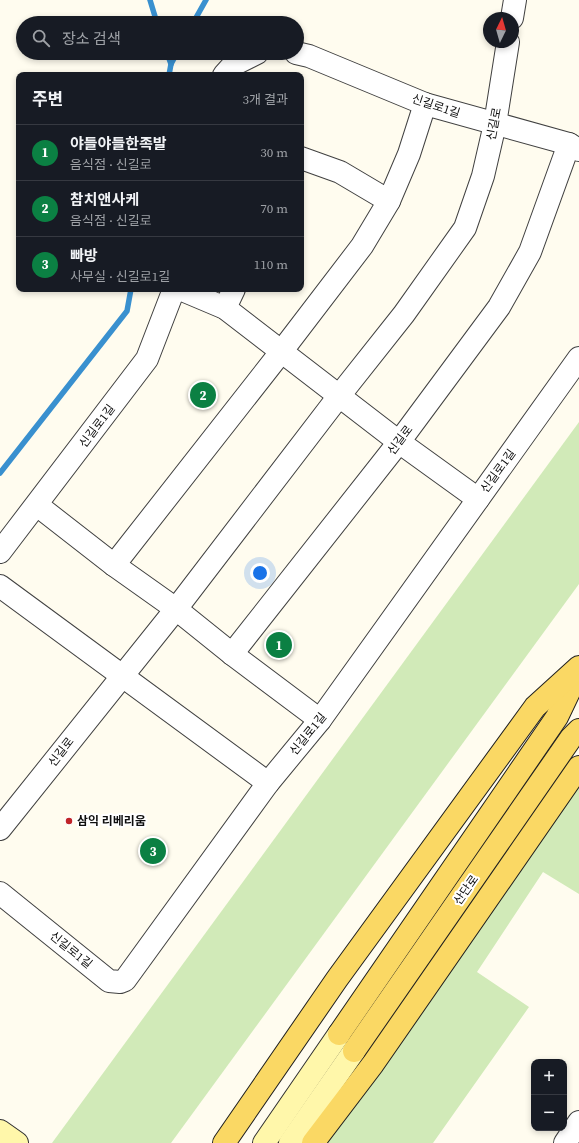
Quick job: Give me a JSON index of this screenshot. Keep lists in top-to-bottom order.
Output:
{
  "streets": {
    "main road": ["산단로"],
    "street": ["신길로1길", "신길로"]
  },
  "crossings": [
    ["신길로1길", "신길로"]
  ],
  "places": ["삼익 리베리움"],
  "north": "top",
  "page": {
    "search": "장소 검색",
    "heading": ["주변", "3개 결과"],
    "list": [
      {
        "mark": "1",
        "name": "야들야들한족발",
        "note": "음식점 · 신길로",
        "value": "30 m"
      },
      {
        "mark": "2",
        "name": "참치앤사케",
        "note": "음식점 · 신길로",
        "value": "70 m"
      },
      {
        "mark": "3",
        "name": "빠방",
        "note": "사무실 · 신길로1길",
        "value": "110 m"
      }
    ],
    "pins": ["2", "1", "3"],
    "map_buttons": ["+", "−"]
  }
}
